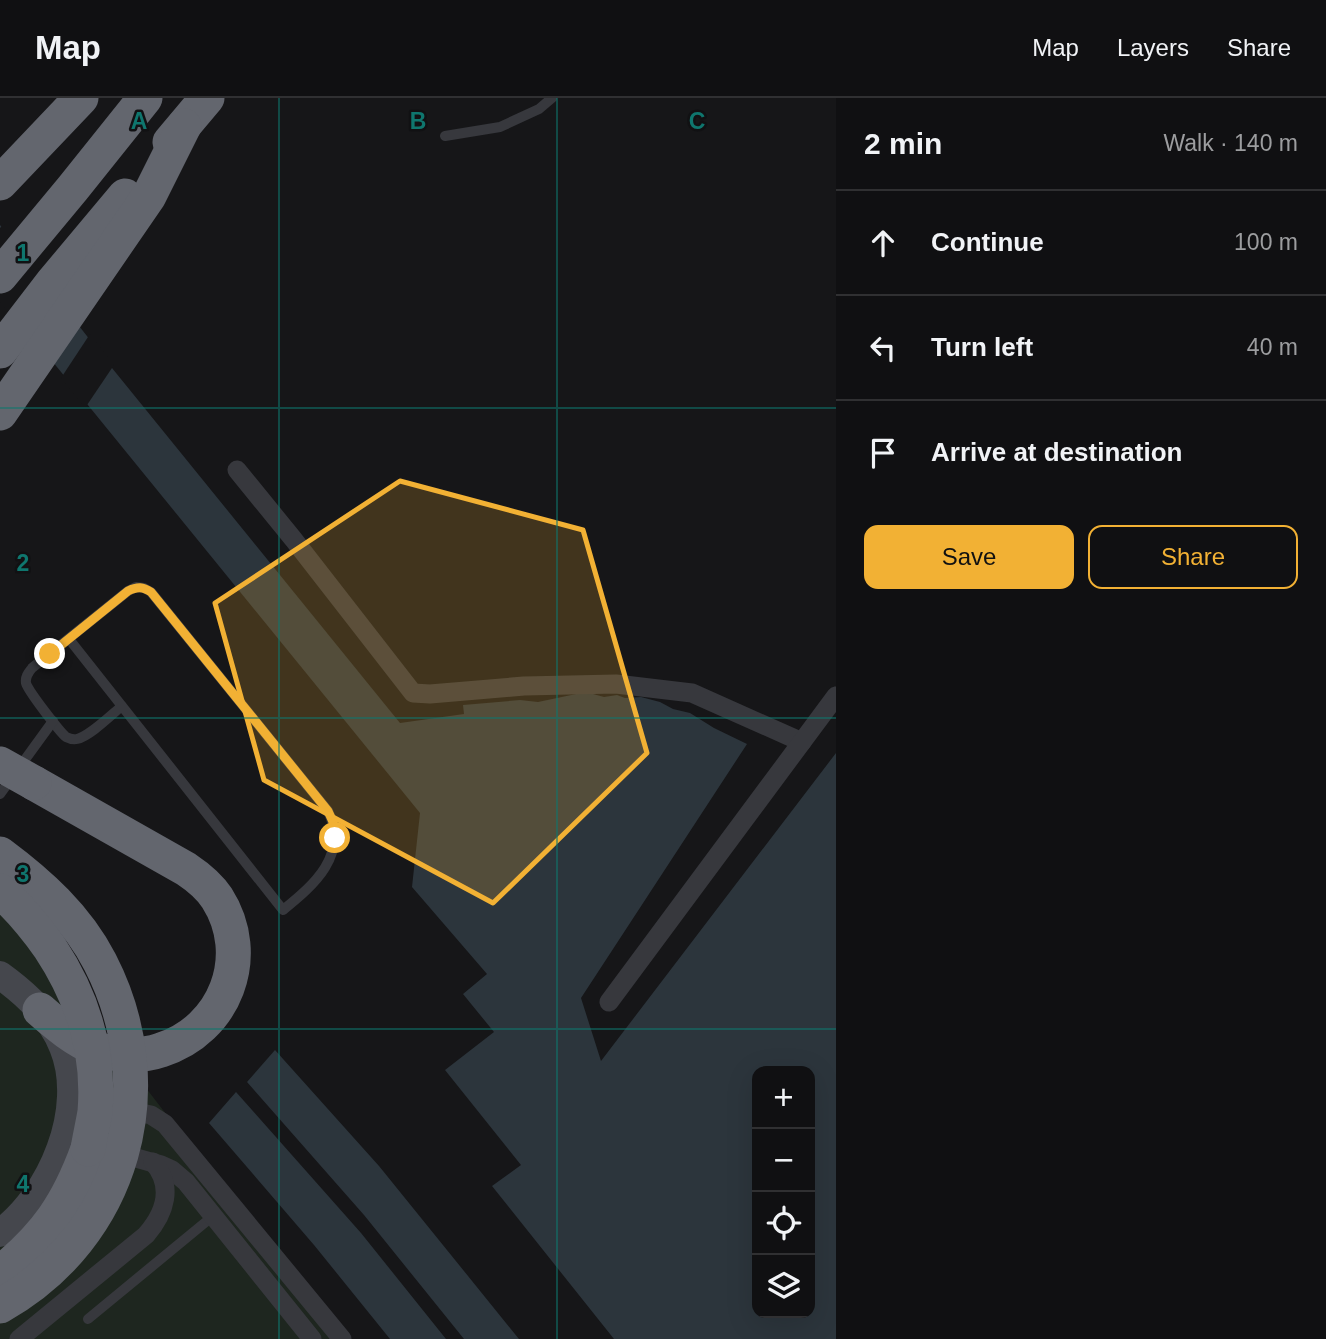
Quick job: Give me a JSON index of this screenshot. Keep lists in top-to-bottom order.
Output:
{
  "page": {
    "header": "Map",
    "nav": ["Map", "Layers", "Share"],
    "heading": ["2 min", "Walk · 140 m"],
    "list": [
      ["Continue", "100 m"],
      ["Turn left", "40 m"],
      "Arrive at destination"
    ],
    "buttons": ["Save", "Share"],
    "map_buttons": ["+", "−"]
  },
  "grid": {
    "columns": ["A", "B", "C"],
    "rows": [
      "1",
      "2",
      "3",
      "4"
    ]
  }
}
